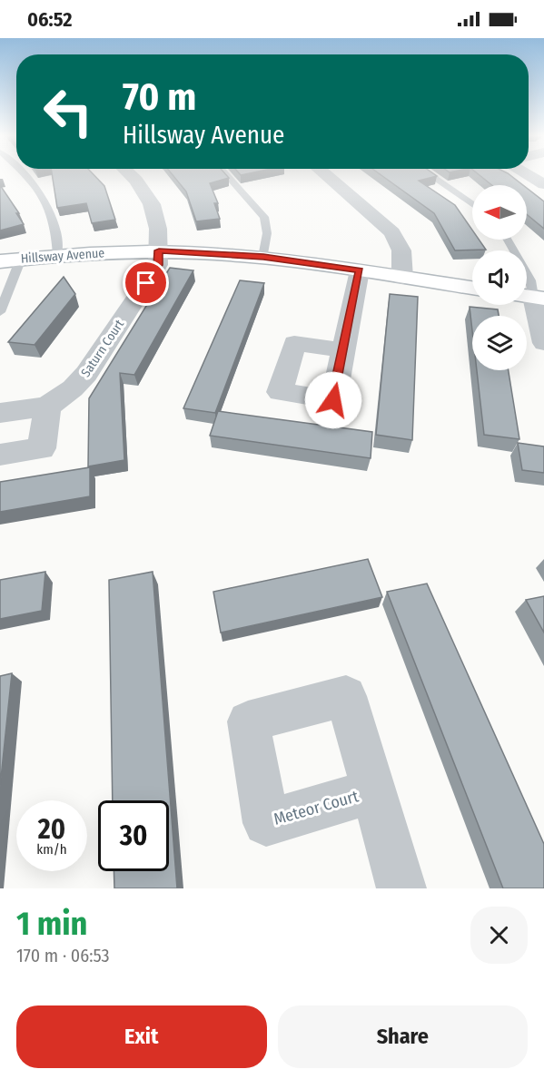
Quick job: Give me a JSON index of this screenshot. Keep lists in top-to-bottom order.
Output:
{
  "streets": {
    "street": ["Hillsway Avenue", "Saturn Court", "Meteor Court"]
  },
  "crossings": [
    ["Hillsway Avenue", "Saturn Court"]
  ],
  "north": "left",
  "page": {
    "status": "06:52",
    "turn": ["70 m", "Hillsway Avenue"],
    "speed": "20 km/h",
    "limit": "30",
    "heading": ["1 min", "170 m · 06:53"],
    "buttons": ["Exit", "Share"]
  }
}
